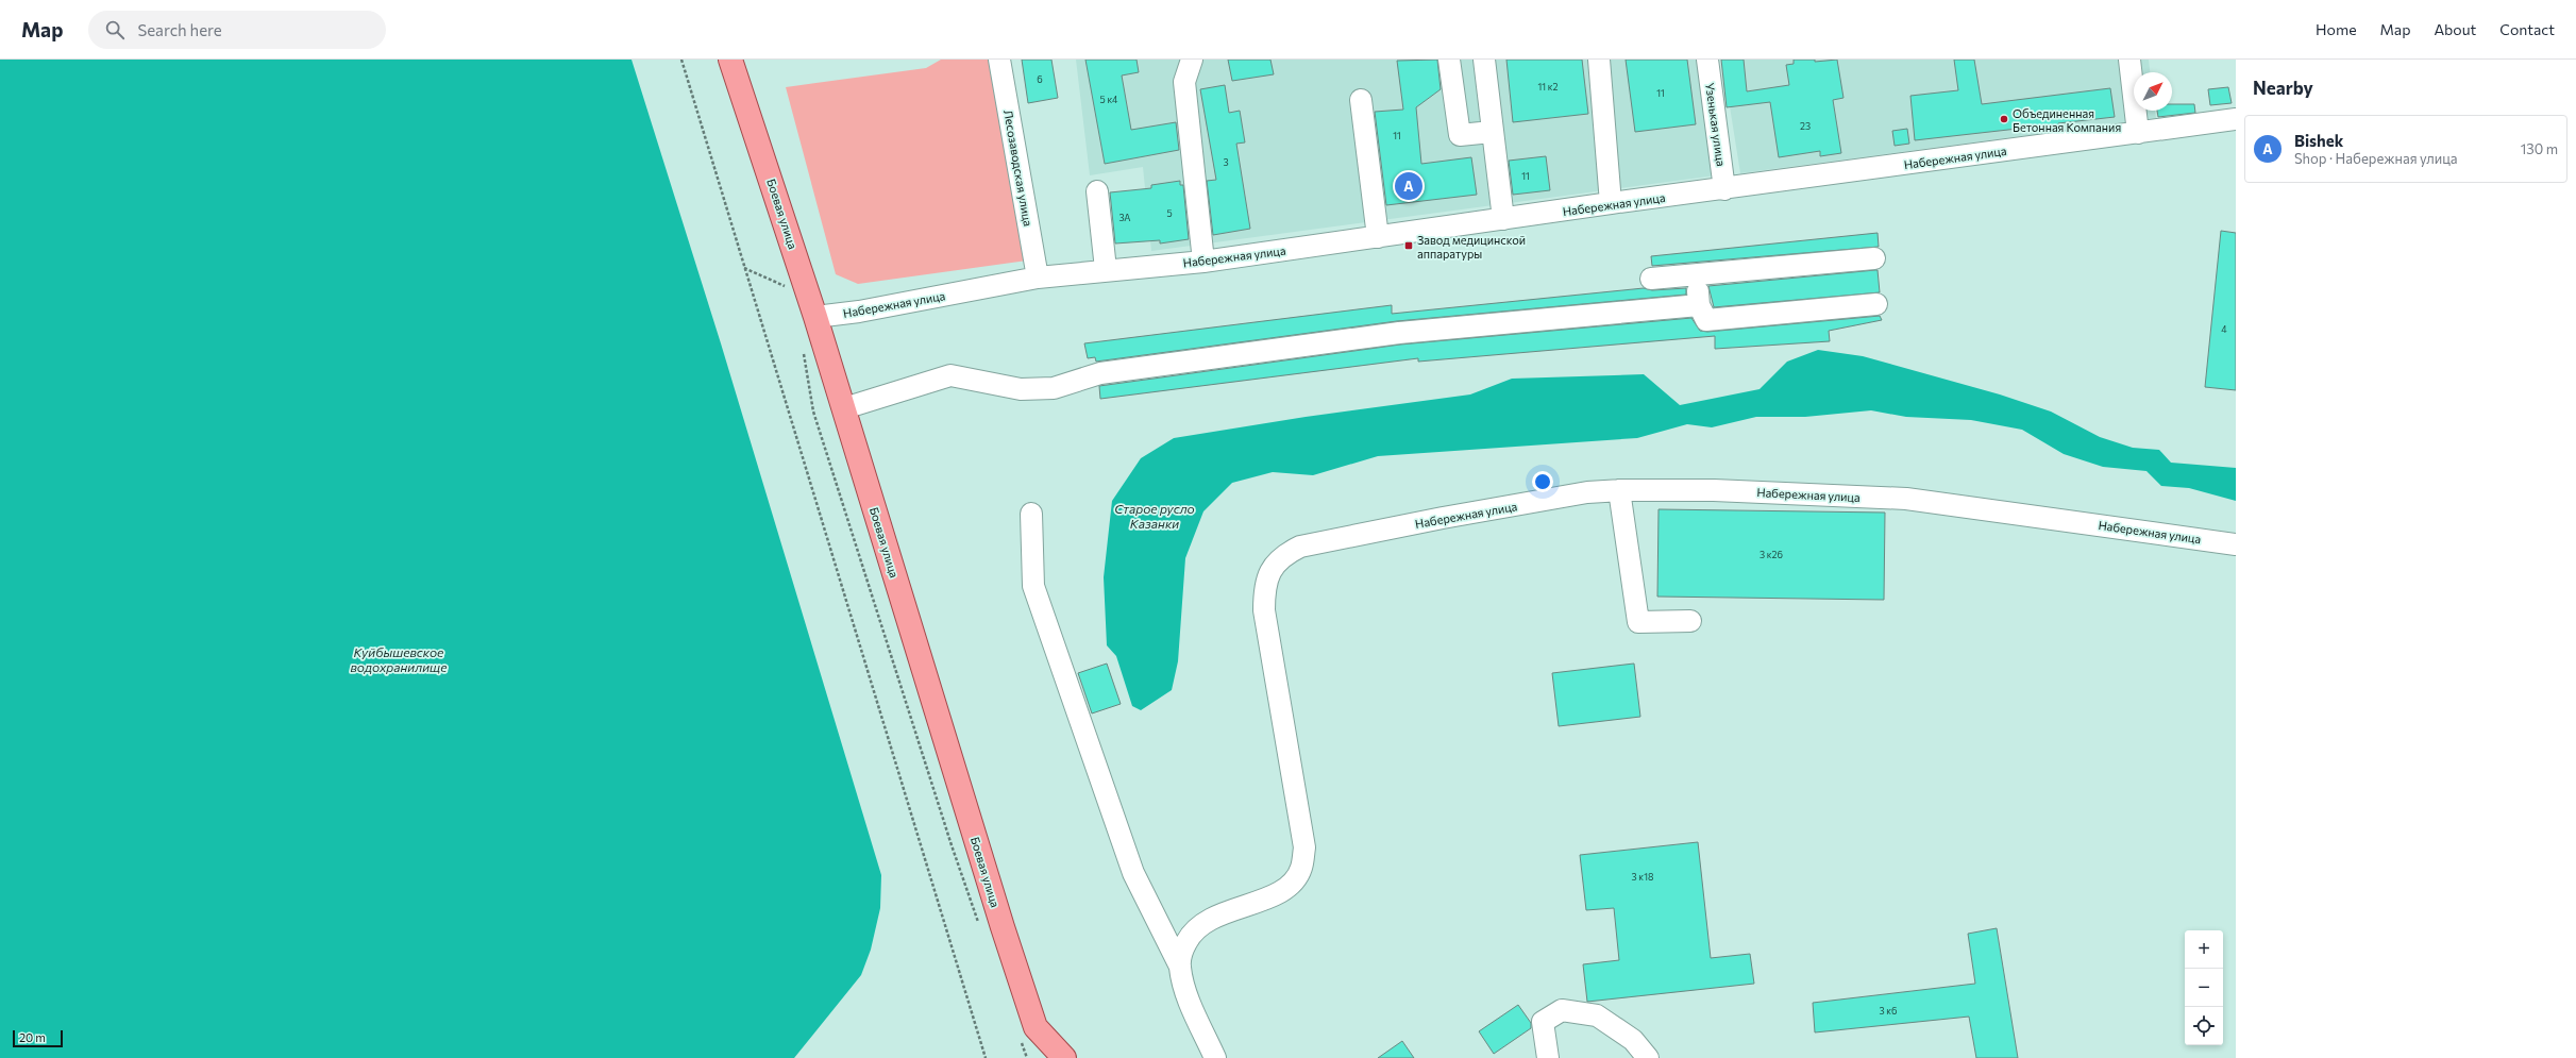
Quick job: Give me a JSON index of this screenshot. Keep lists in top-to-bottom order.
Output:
{
  "streets": {
    "main road": ["Боевая улица"],
    "street": ["Узенькая улица", "Набережная улица", "Лесозаводская улица"]
  },
  "crossings": [
    ["Узенькая улица", "Набережная улица"],
    ["Набережная улица", "Лесозаводская улица"],
    ["Набережная улица", "Боевая улица"]
  ],
  "water": ["Старое русло Казанки", "Куйбышевское водохранилище"],
  "places": {
    "other": ["Объединенная Бетонная Компания"],
    "transit": ["Завод медицинской аппаратуры"]
  },
  "house_numbers": [
    "6",
    "11 к2",
    "11",
    "5 к4",
    "23",
    "11",
    "3",
    "11",
    "5",
    "3А",
    "4",
    "3 к26",
    "3 к18",
    "3 к6"
  ],
  "scale_bar": "20 m",
  "north": "top right",
  "page": {
    "header": "Map",
    "search": "Search here",
    "nav": [
      "Home",
      "Map",
      "About",
      "Contact"
    ],
    "heading": "Nearby",
    "list": [
      {
        "mark": "A",
        "name": "Bishek",
        "note": "Shop · Набережная улица",
        "value": "130 m"
      }
    ],
    "pins": "A",
    "map_buttons": ["+", "−"],
    "scale": "20 m"
  }
}
